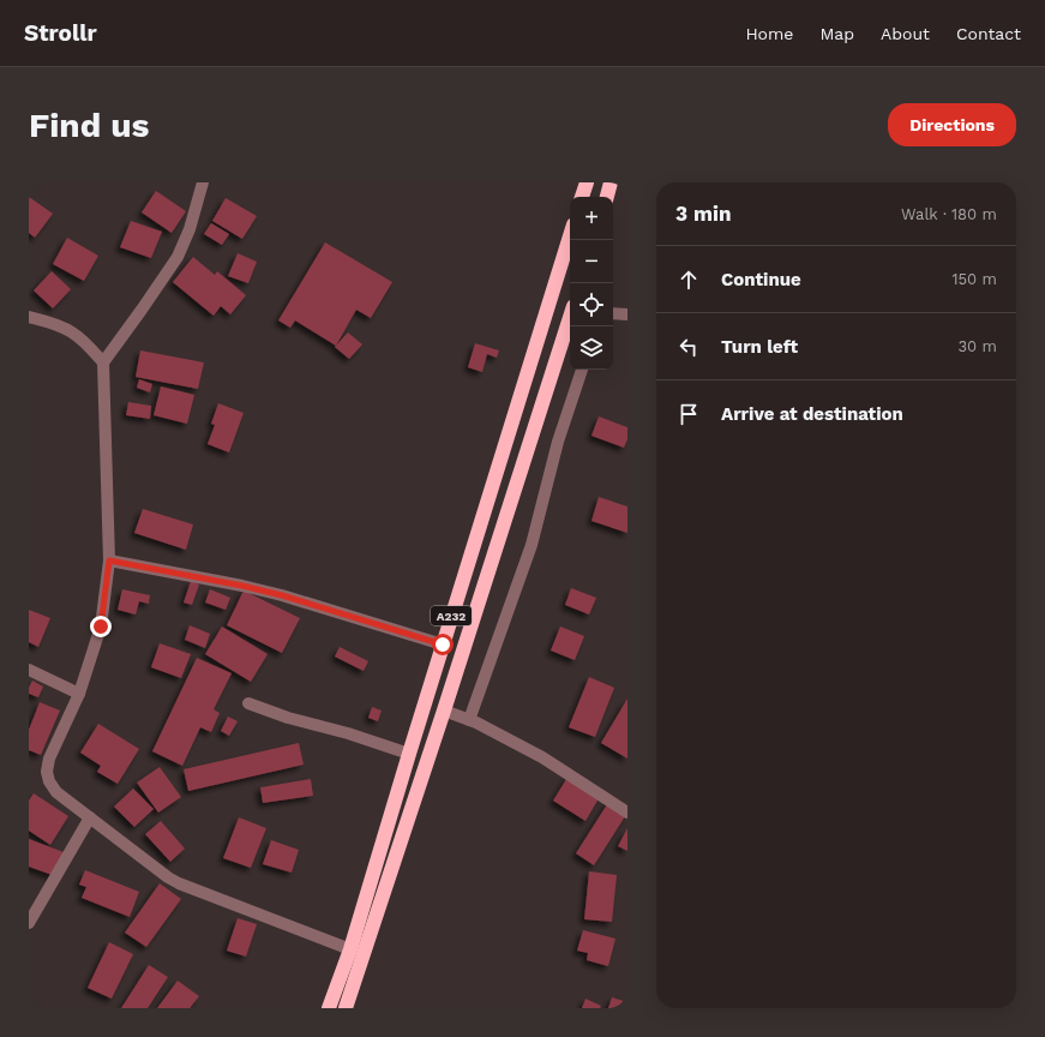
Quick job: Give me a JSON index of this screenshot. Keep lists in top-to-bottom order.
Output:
{
  "streets": {
    "highway": ["A232"]
  },
  "page": {
    "header": "Strollr",
    "nav": [
      "Home",
      "Map",
      "About",
      "Contact"
    ],
    "buttons": "Directions",
    "title": "Find us",
    "heading": ["3 min", "Walk · 180 m"],
    "map_buttons": ["+", "−"],
    "list": [
      ["Continue", "150 m"],
      ["Turn left", "30 m"],
      "Arrive at destination"
    ]
  }
}
